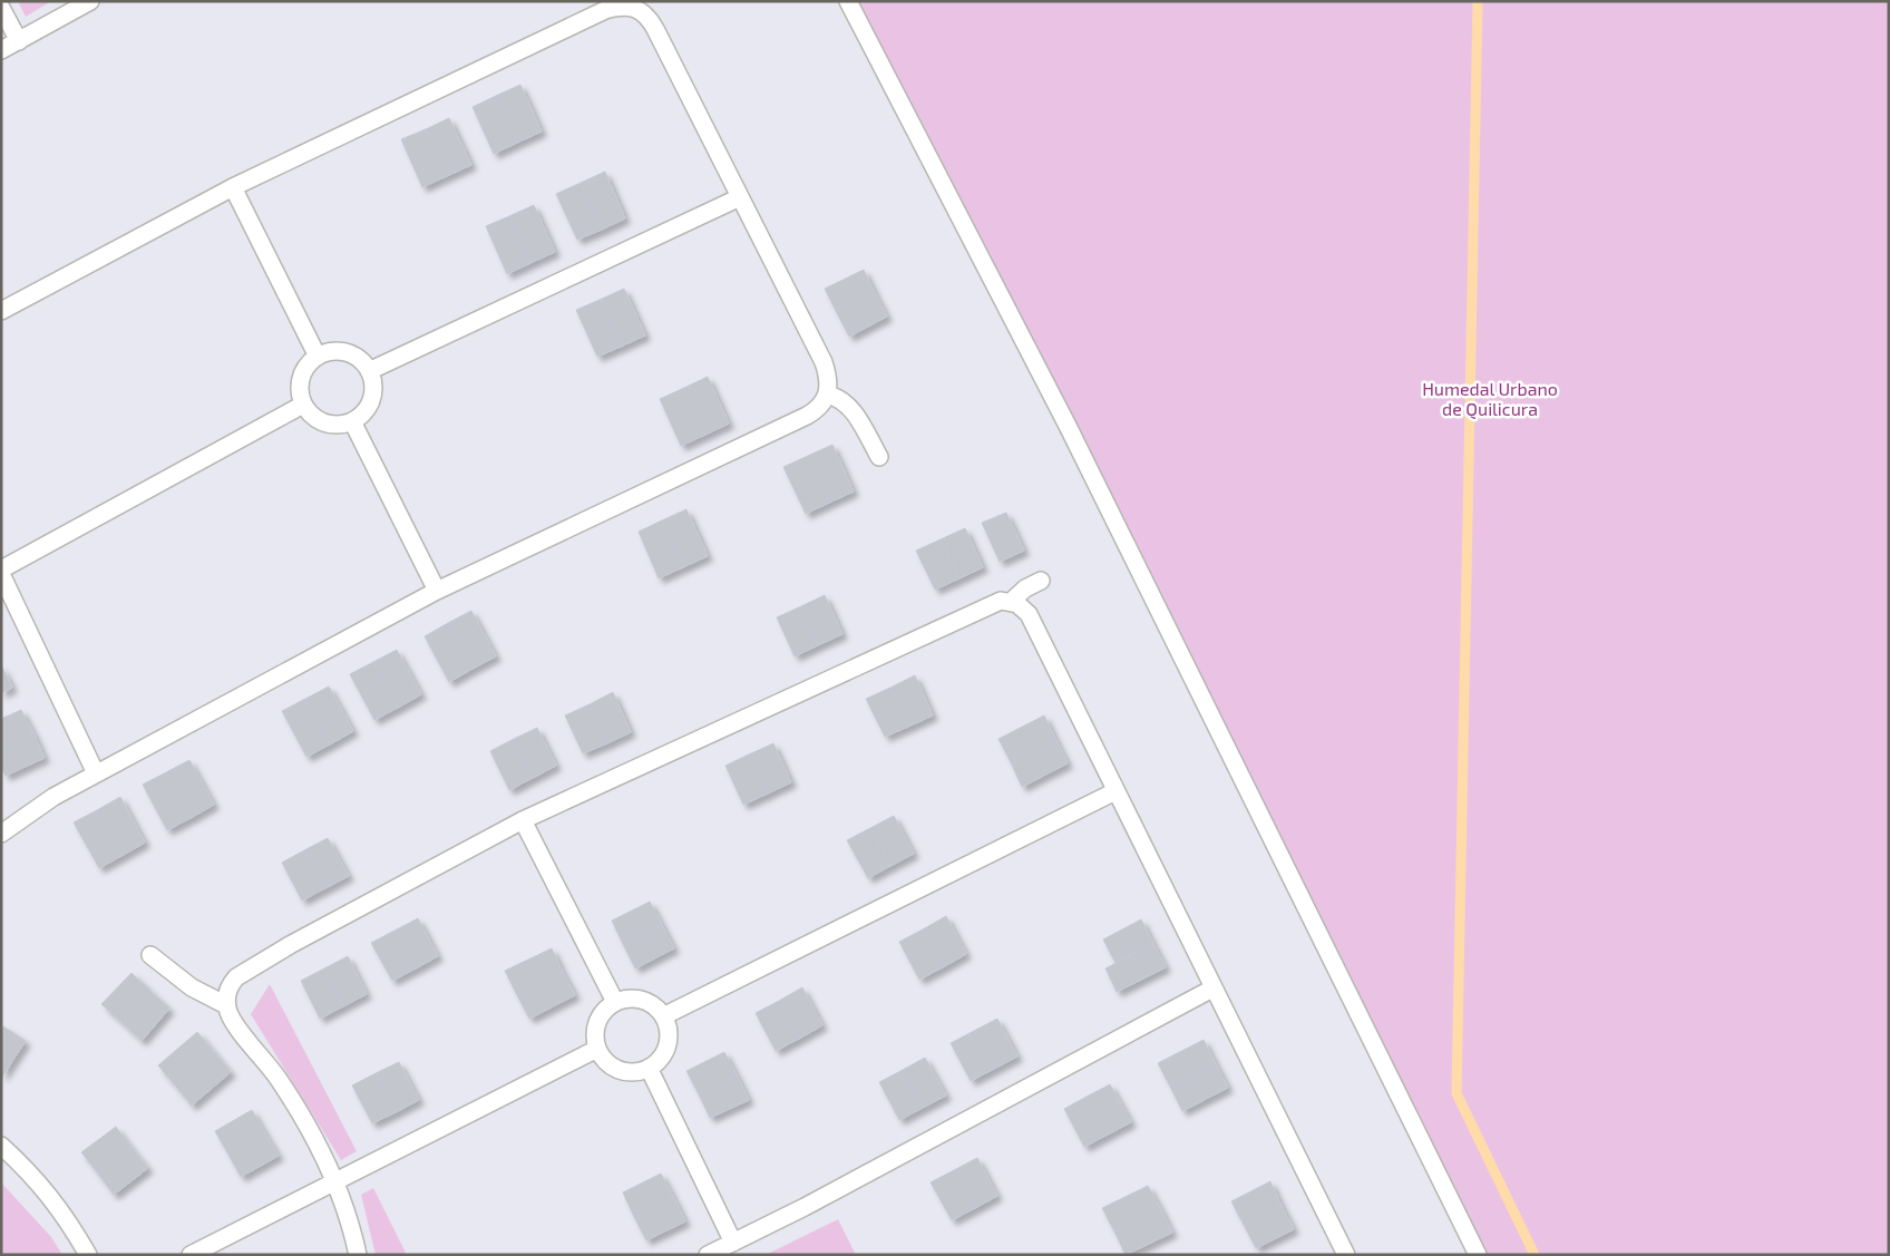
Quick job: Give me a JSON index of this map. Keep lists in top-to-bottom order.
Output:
{
  "parks": ["Humedal Urbano de Quilicura"]
}
